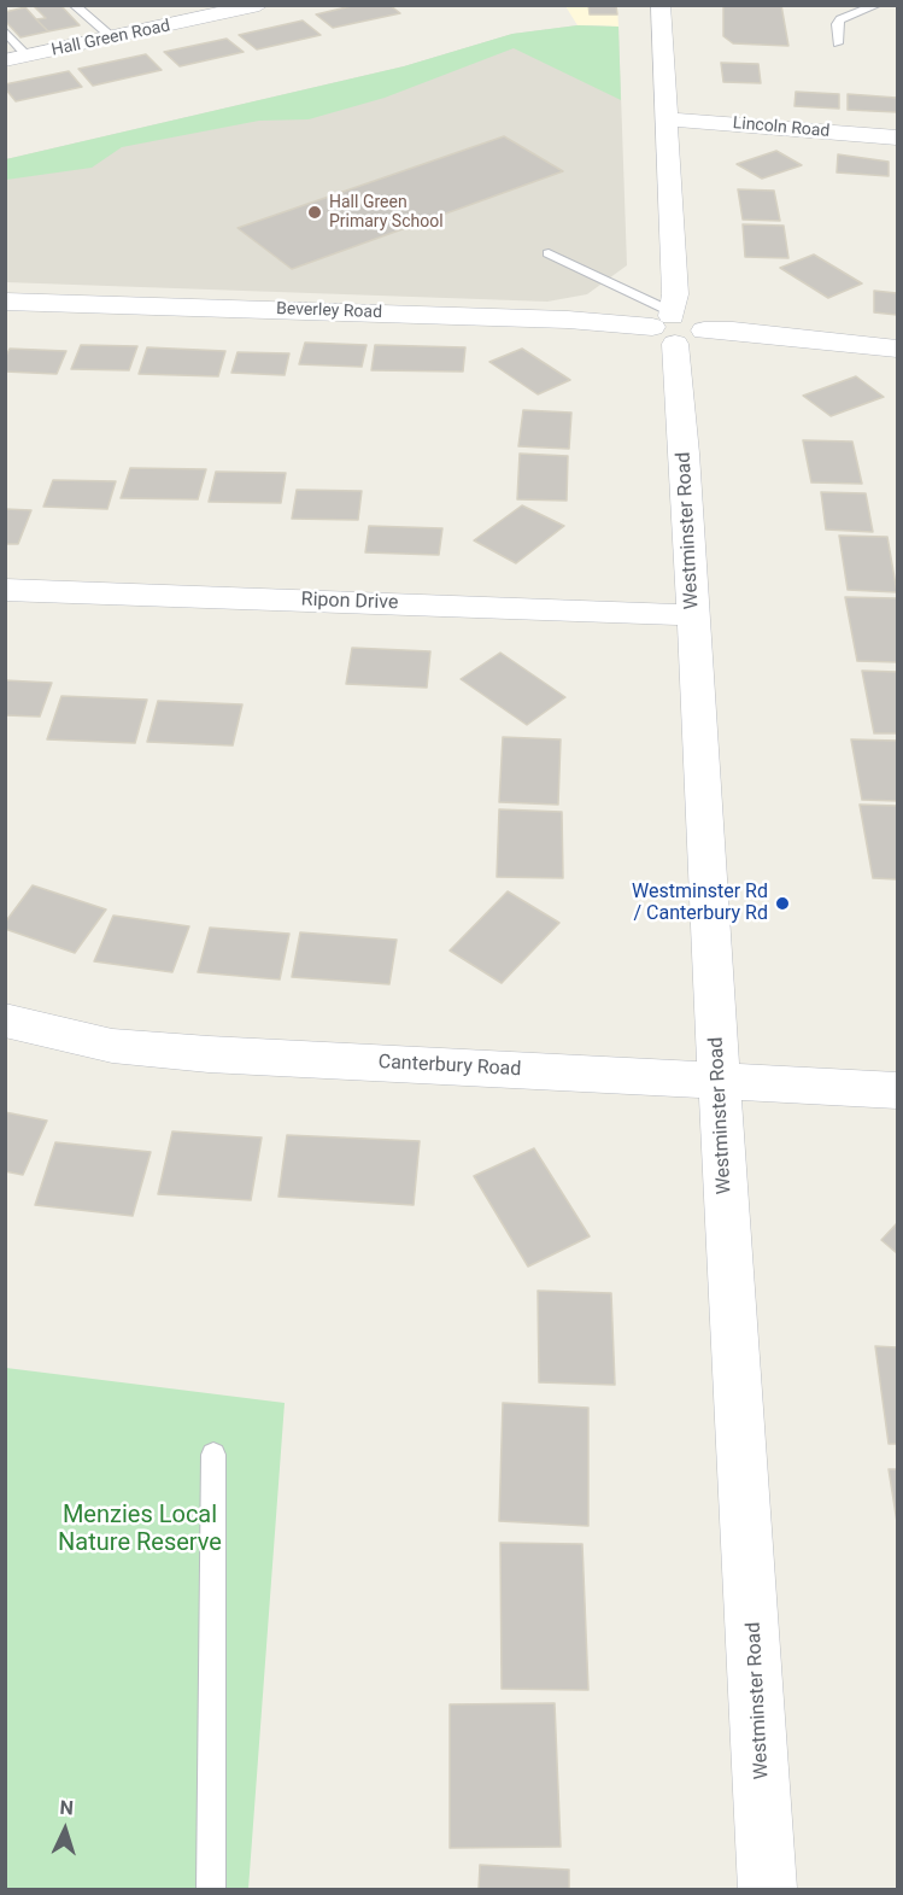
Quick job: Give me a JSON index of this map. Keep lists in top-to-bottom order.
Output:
{
  "streets": {
    "street": [
      "Hall Green Road",
      "Lincoln Road",
      "Beverley Road",
      "Westminster Road",
      "Ripon Drive",
      "Canterbury Road"
    ]
  },
  "crossings": [
    ["Lincoln Road", "Westminster Road"],
    ["Beverley Road", "Westminster Road"],
    ["Westminster Road", "Ripon Drive"],
    ["Westminster Road", "Canterbury Road"]
  ],
  "parks": ["Menzies Local Nature Reserve"],
  "places": ["Hall Green Primary School", "Westminster Rd / Canterbury Rd"],
  "north": "top"
}
